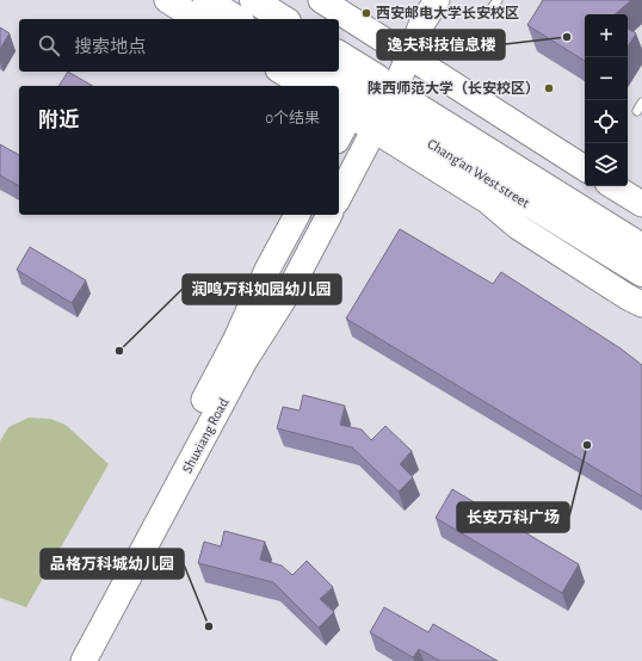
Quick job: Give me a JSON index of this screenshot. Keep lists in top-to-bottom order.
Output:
{
  "streets": {
    "main road": ["Chang'an West street"],
    "street": ["Shuxiang Road"]
  },
  "places": [
    "西安邮电大学长安校区",
    "逸夫科技信息楼",
    "陕西师范大学（长安校区）",
    "润鸣万科如园幼儿园",
    "长安万科广场",
    "品格万科城幼儿园"
  ],
  "page": {
    "map_buttons": ["+", "−"],
    "search": "搜索地点",
    "heading": ["附近", "0个结果"]
  }
}
